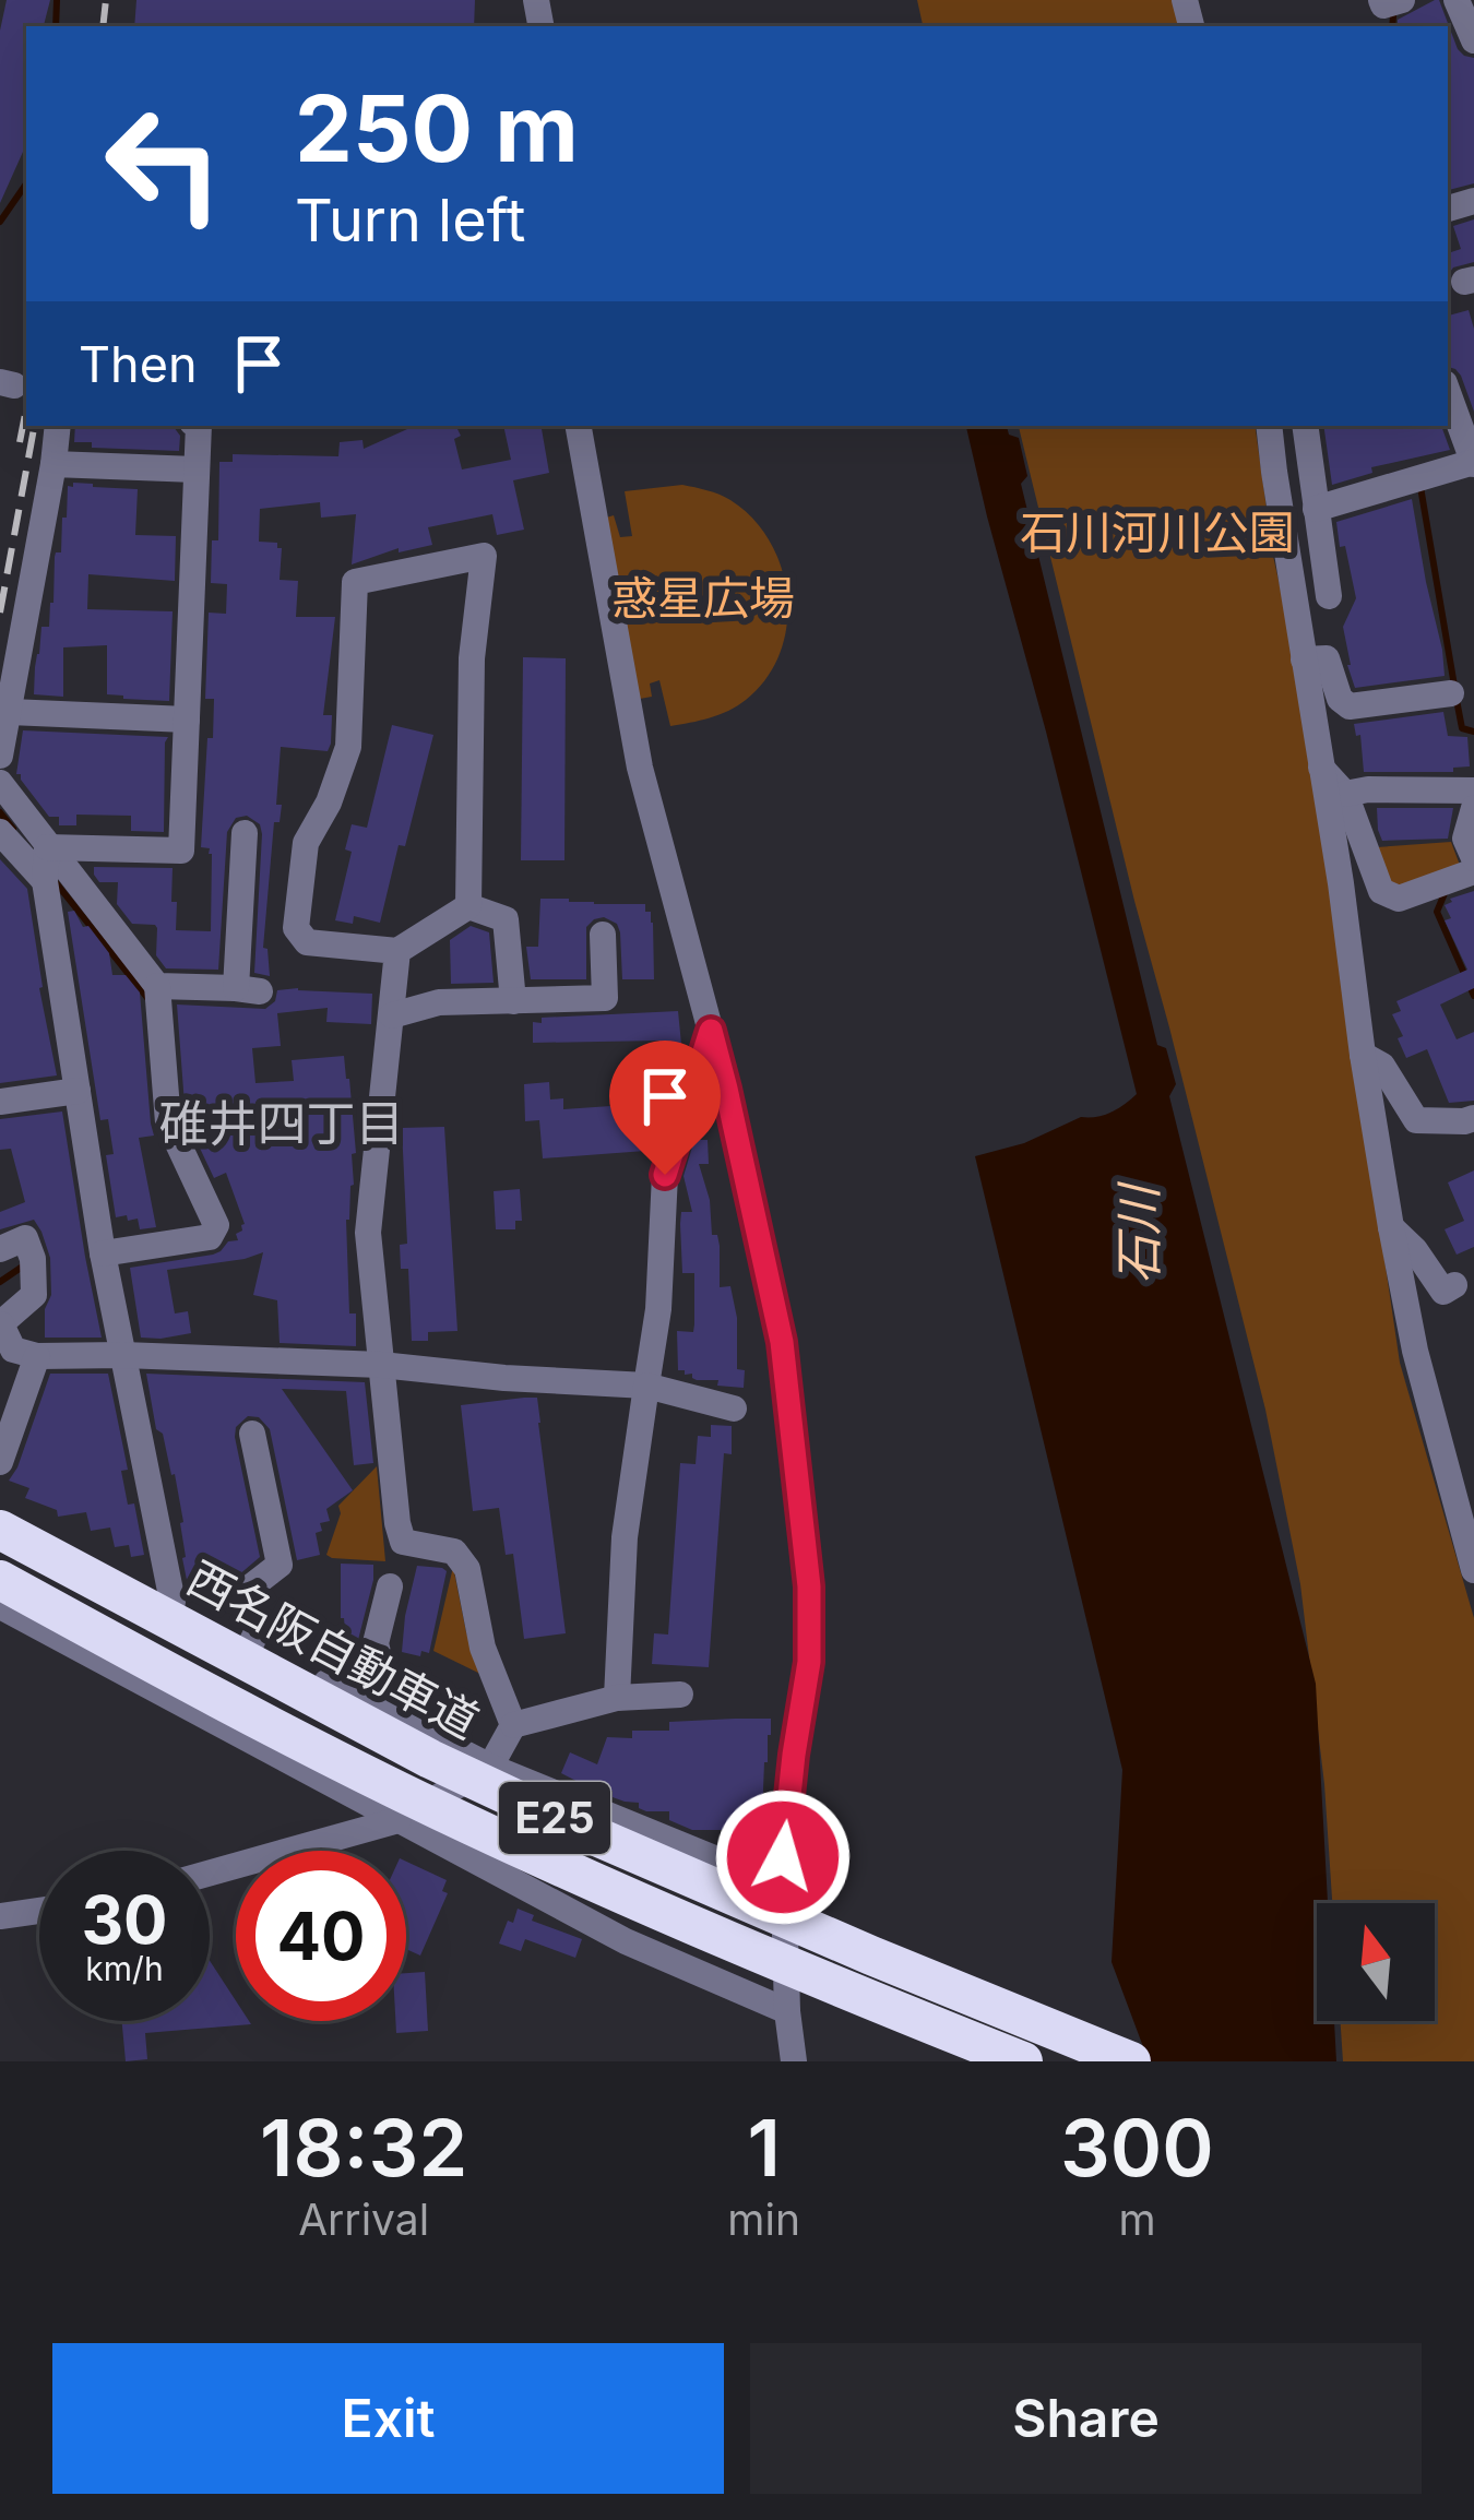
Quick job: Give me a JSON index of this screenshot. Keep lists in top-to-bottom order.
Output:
{
  "streets": {
    "highway": ["西名阪自動車道", "E25"]
  },
  "districts": ["碓井四丁目"],
  "water": ["石川"],
  "parks": ["石川河川公園", "惑星広場"],
  "north": "top",
  "page": {
    "turn": ["250 m", "Turn left"],
    "then": "Then",
    "speed": "30 km/h",
    "limit": "40",
    "eta": [
      "18:32",
      "Arrival",
      "1",
      "min",
      "300",
      "m"
    ],
    "buttons": ["Exit", "Share"]
  }
}
